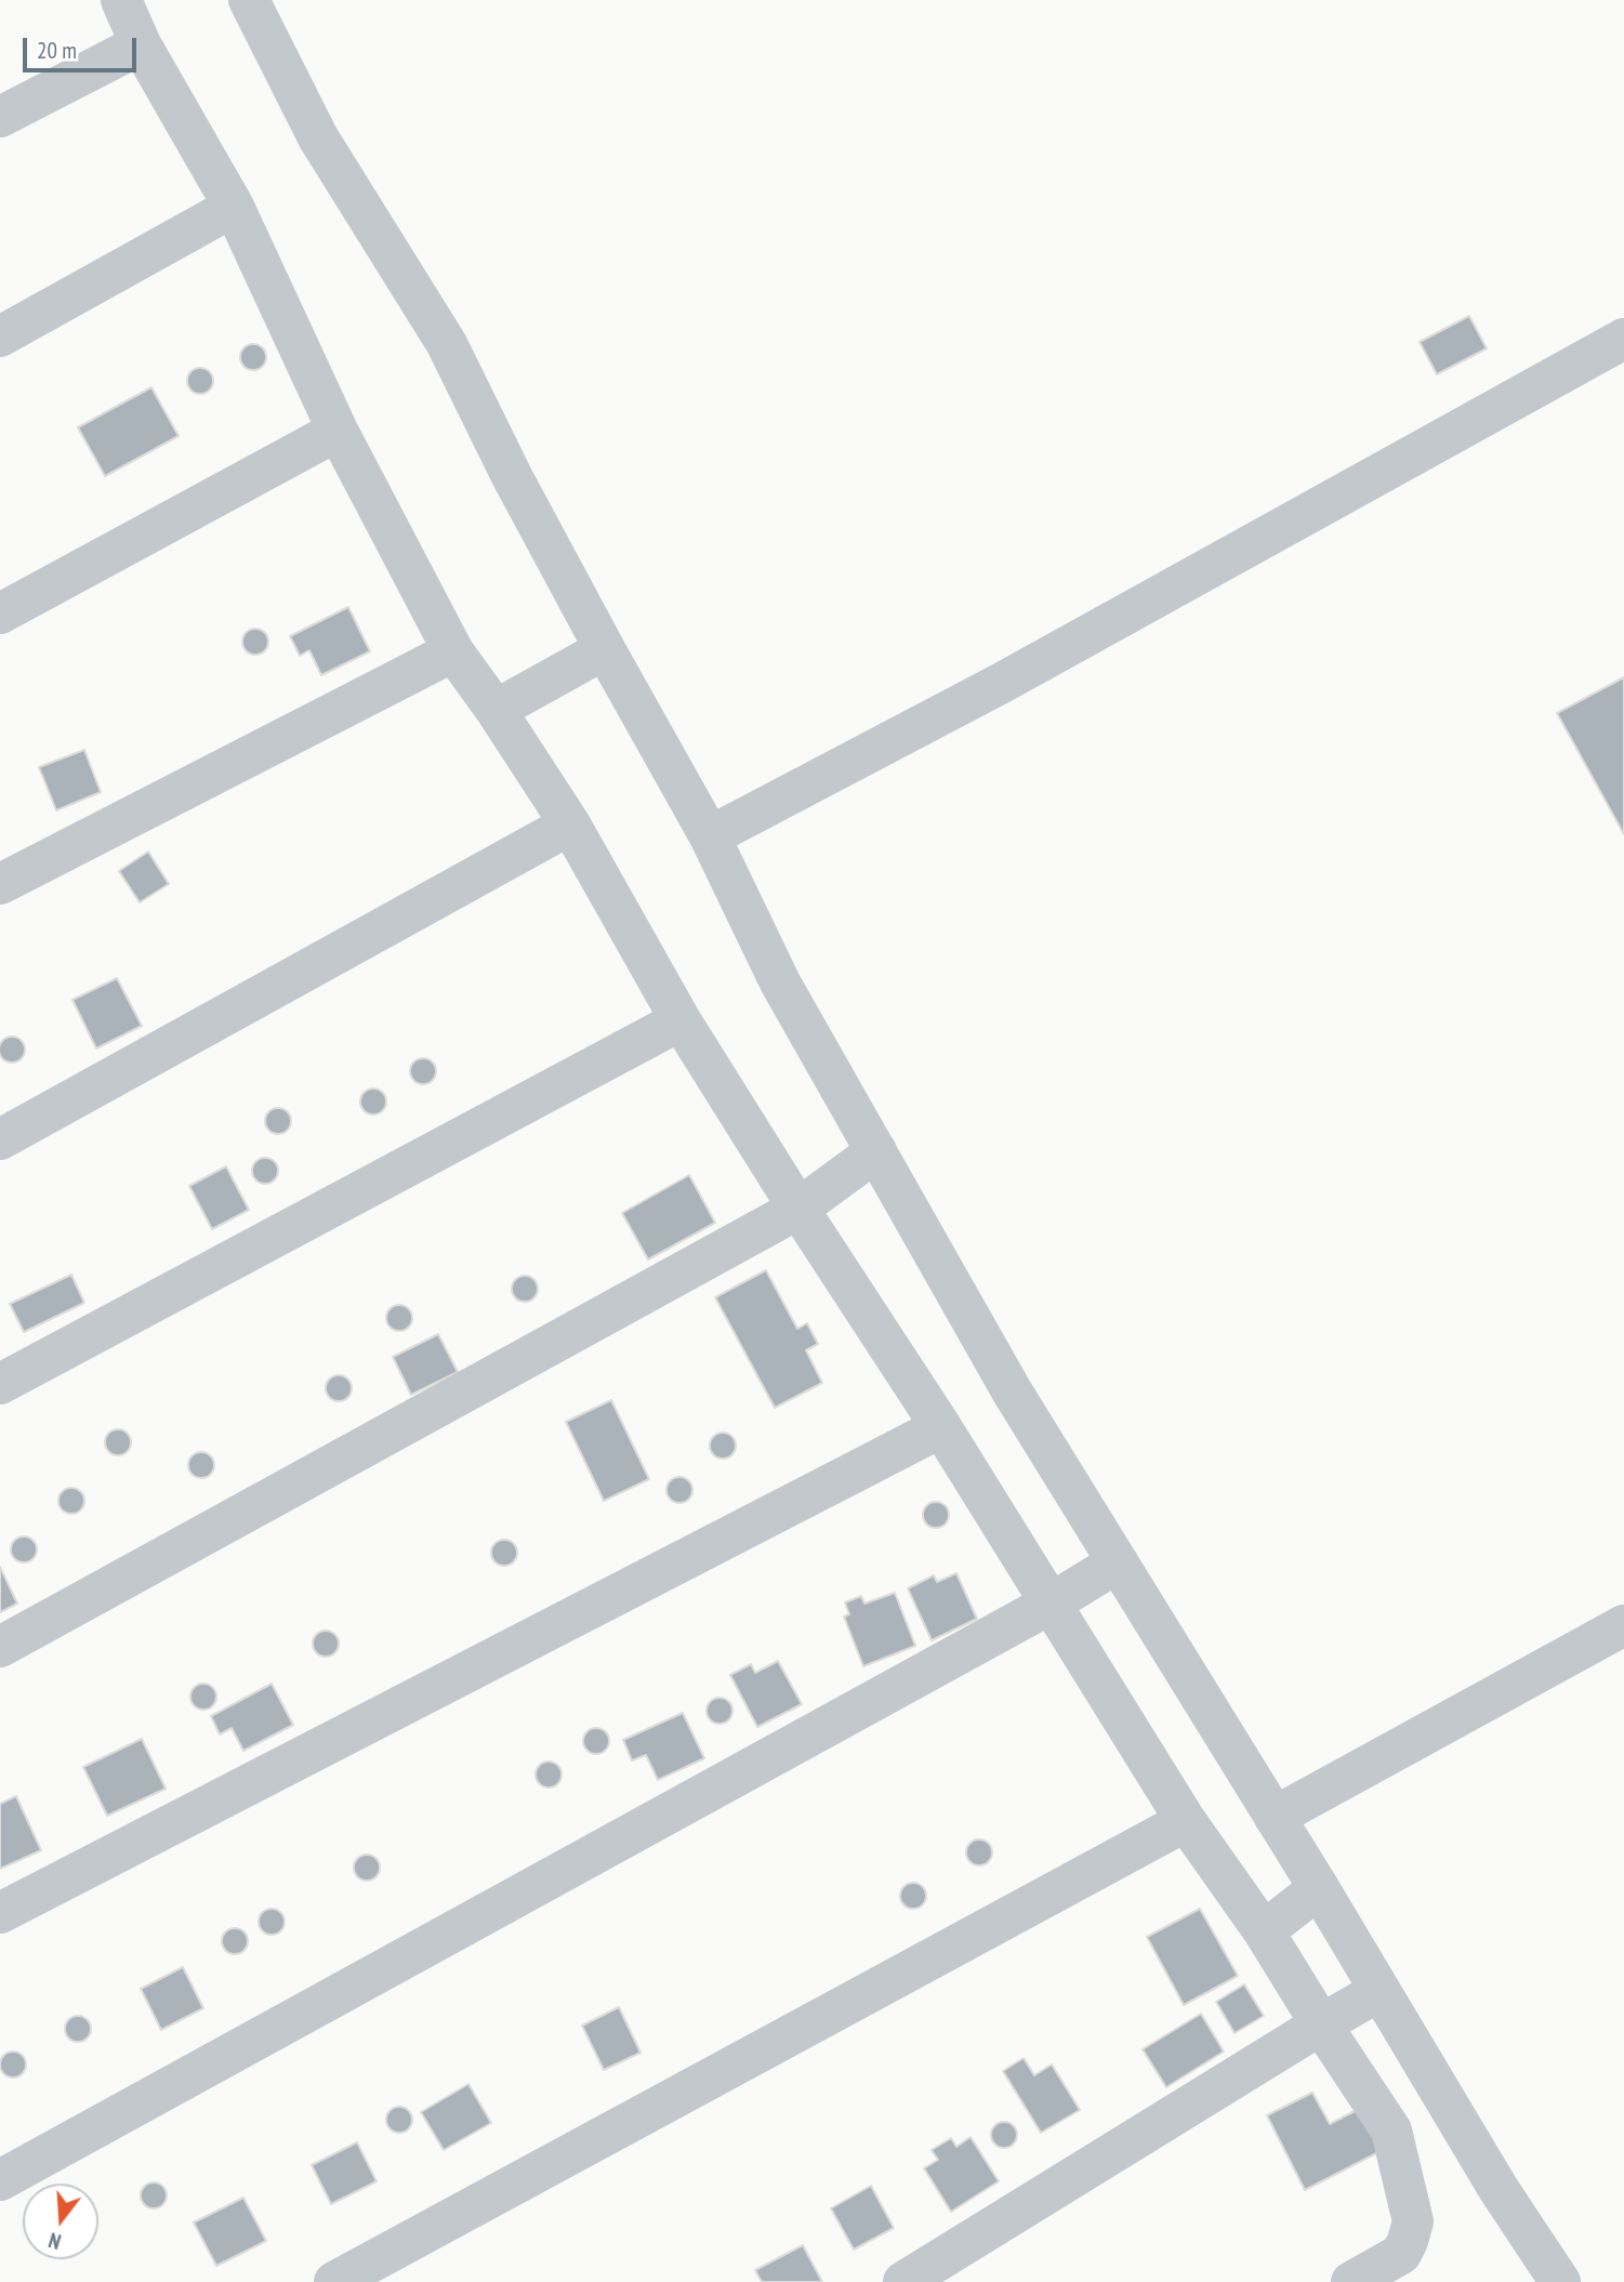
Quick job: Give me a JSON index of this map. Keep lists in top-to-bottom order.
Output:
{
  "scale_bar": "20 m",
  "north": "bottom"
}
